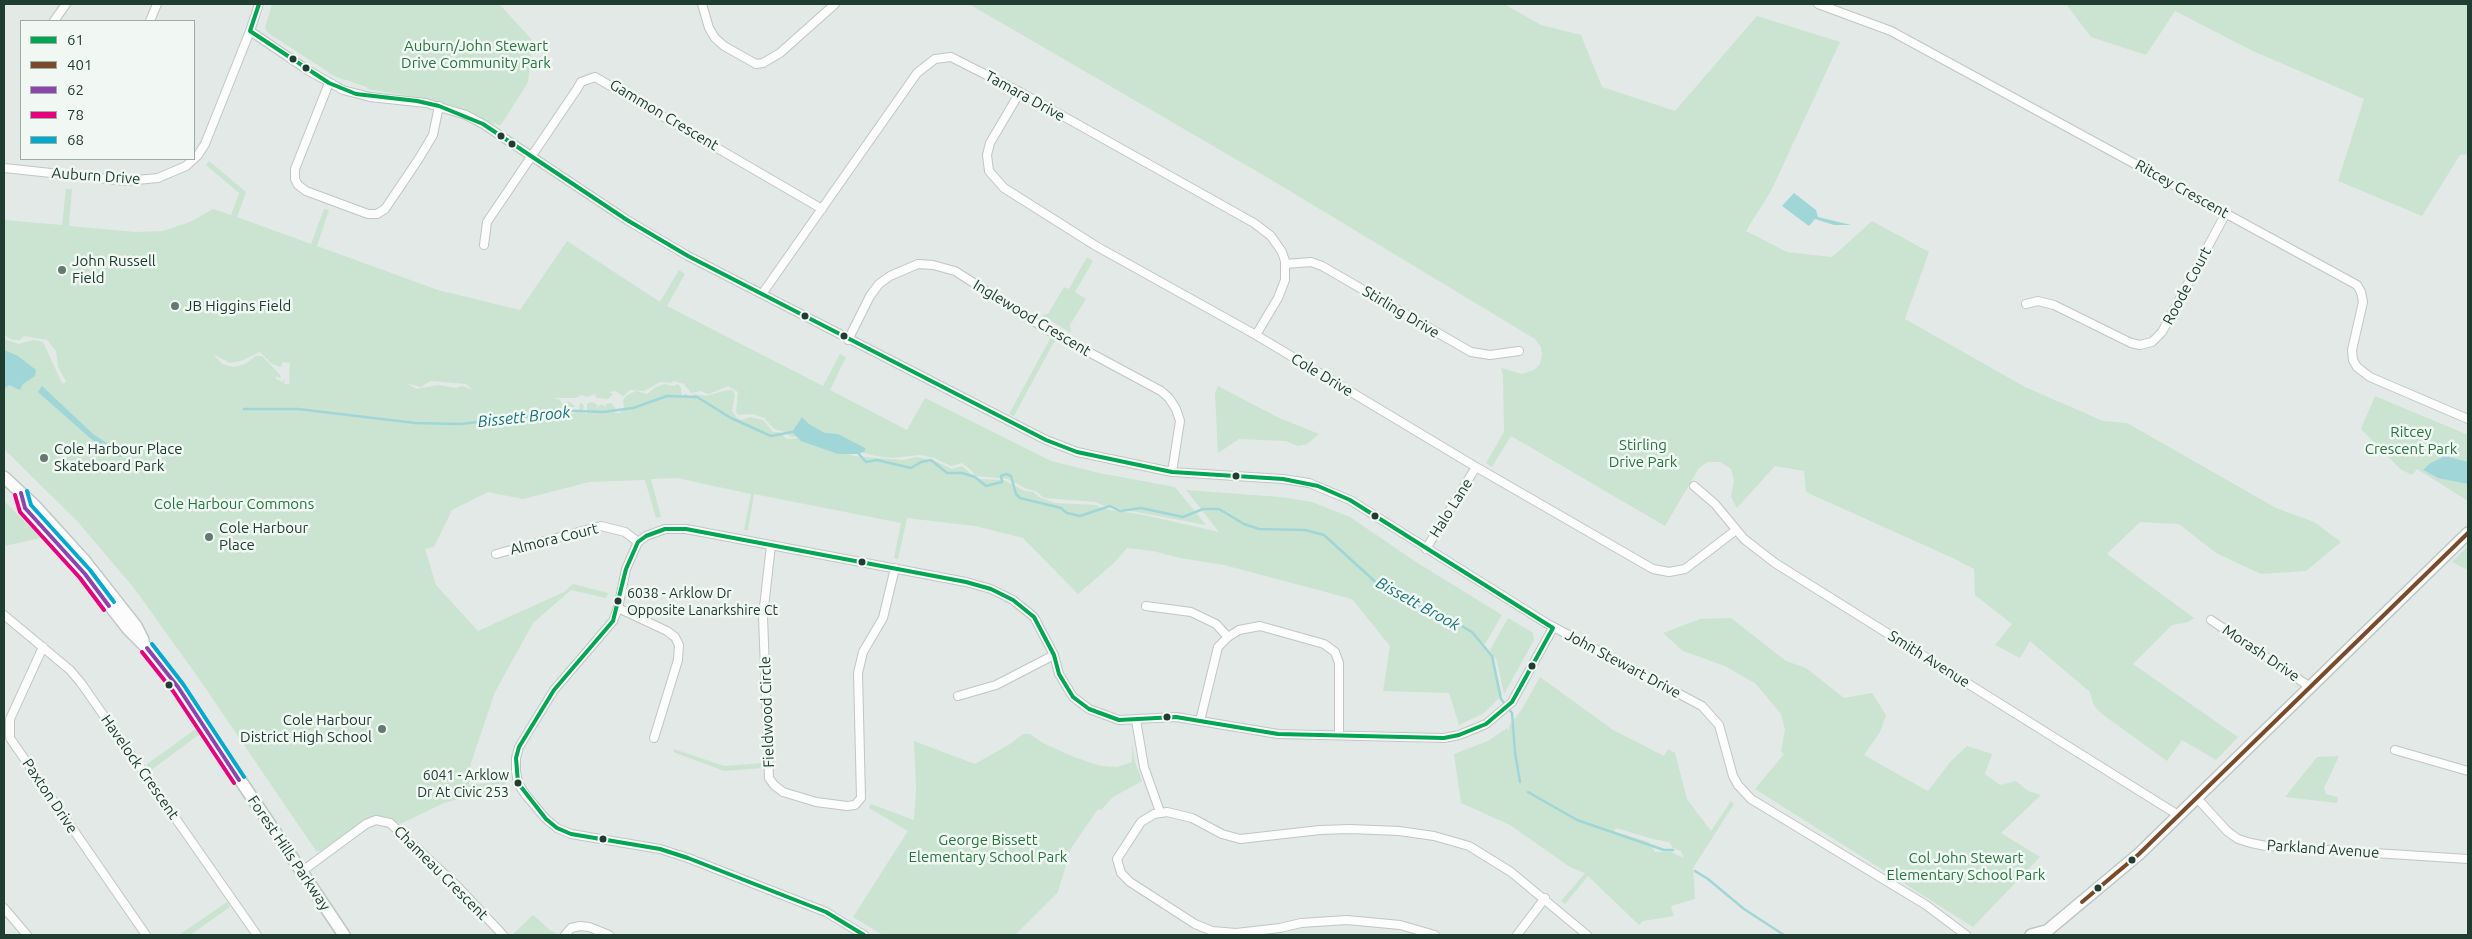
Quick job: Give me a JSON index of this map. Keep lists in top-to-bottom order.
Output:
{
  "streets": {
    "main road": ["Forest Hills Parkway"],
    "street": [
      "Tamara Drive",
      "Gammon Crescent",
      "Auburn Drive",
      "Ritcey Crescent",
      "Roode Court",
      "Stirling Drive",
      "Inglewood Crescent",
      "Cole Drive",
      "Halo Lane",
      "Almora Court",
      "Morash Drive",
      "Smith Avenue",
      "John Stewart Drive",
      "Fieldwood Circle",
      "Havelock Crescent",
      "Paxton Drive",
      "Parkland Avenue",
      "Chameau Crescent"
    ]
  },
  "crossings": [
    ["Tamara Drive", "Gammon Crescent"],
    ["Tamara Drive", "Stirling Drive"],
    ["Tamara Drive", "Cole Drive"],
    ["Tamara Drive", "John Stewart Drive"],
    ["Gammon Crescent", "John Stewart Drive"],
    ["Auburn Drive", "John Stewart Drive"],
    ["Ritcey Crescent", "Roode Court"],
    ["Inglewood Crescent", "John Stewart Drive"],
    ["Cole Drive", "Halo Lane"],
    ["Cole Drive", "Smith Avenue"],
    ["Halo Lane", "John Stewart Drive"],
    ["Havelock Crescent", "Paxton Drive"],
    ["Forest Hills Parkway", "Chameau Crescent"]
  ],
  "water": ["Bissett Brook"],
  "parks": [
    "Auburn/John Stewart Drive Community Park",
    "Ritcey Crescent Park",
    "Stirling Drive Park",
    "Cole Harbour Commons",
    "George Bissett Elementary School Park",
    "Col John Stewart Elementary School Park"
  ],
  "places": [
    "John Russell Field",
    "JB Higgins Field",
    "Cole Harbour Place Skateboard Park",
    "Cole Harbour Place",
    "6038 - Arklow Dr Opposite Lanarkshire Ct",
    "Cole Harbour District High School",
    "6041 - Arklow Dr At Civic 253"
  ],
  "lines": [
    "transit line 61",
    "transit line 68",
    "transit line 62",
    "transit line 78",
    "transit line 401"
  ],
  "legend": [
    "61",
    "401",
    "62",
    "78",
    "68"
  ]
}
